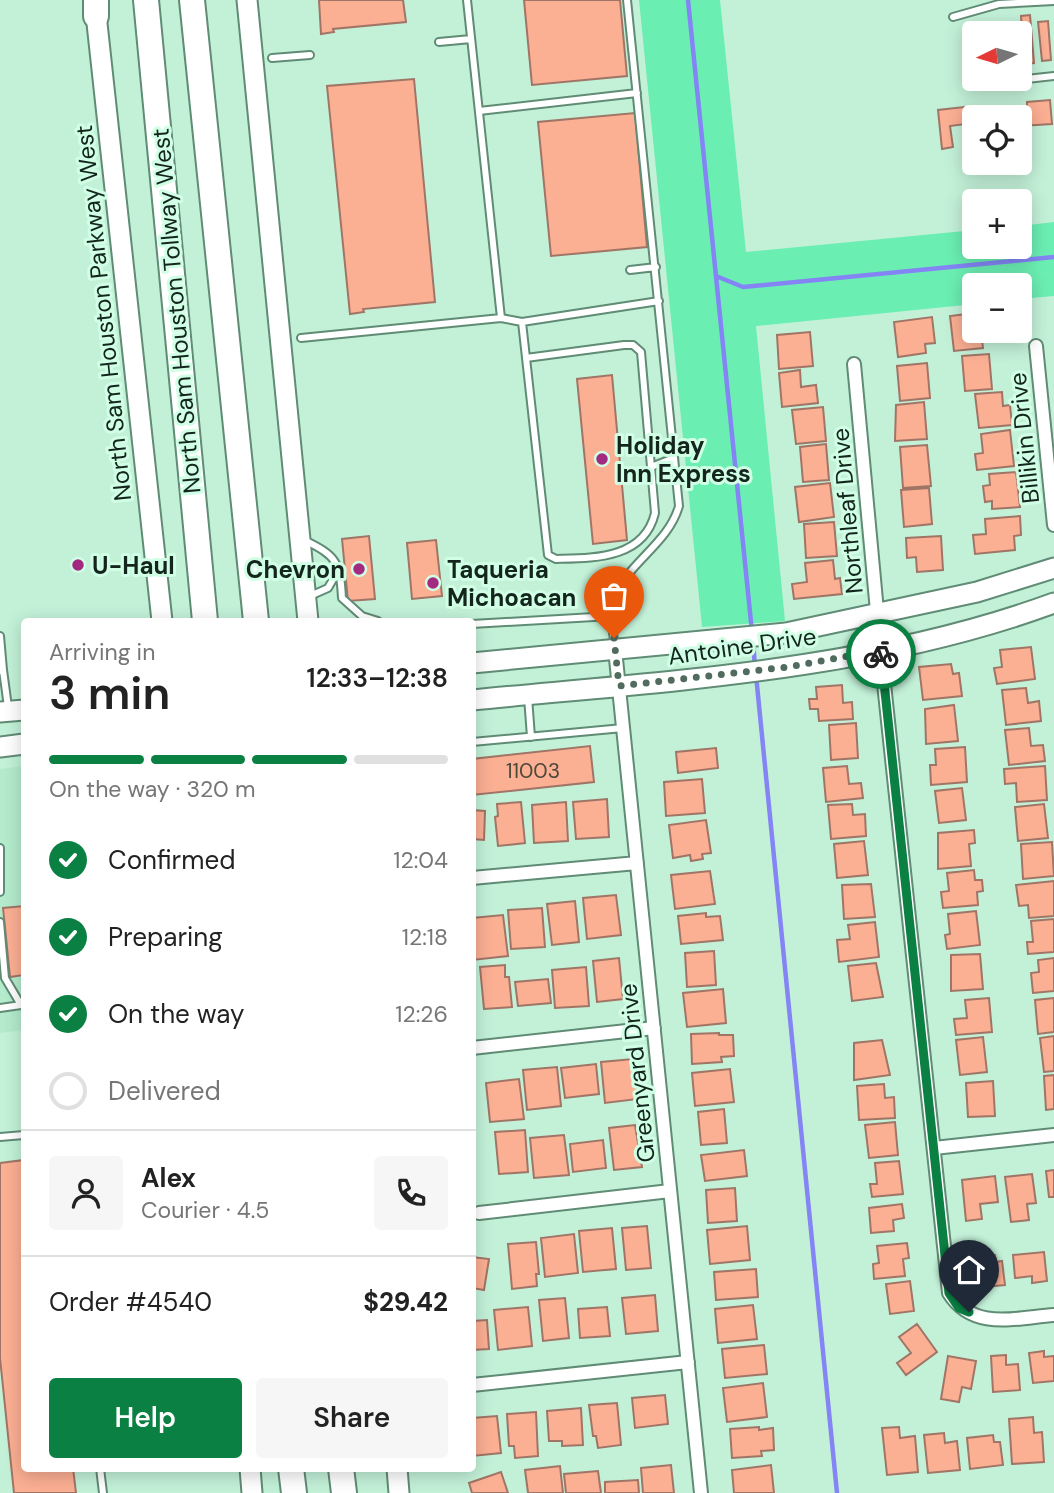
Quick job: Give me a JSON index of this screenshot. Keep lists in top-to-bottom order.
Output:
{
  "streets": {
    "highway": ["North Sam Houston Tollway West"],
    "main road": ["North Sam Houston Parkway West", "Antoine Drive"],
    "street": ["Billikin Drive", "Northleaf Drive", "Greenyard Drive"]
  },
  "crossings": [
    ["Northleaf Drive", "Antoine Drive"],
    ["Antoine Drive", "Greenyard Drive"]
  ],
  "places": [
    "Holiday Inn Express",
    "U-Haul",
    "Chevron",
    "Taqueria Michoacan"
  ],
  "house_numbers": ["11003"],
  "north": "left",
  "page": {
    "map_buttons": ["+", "−"],
    "heading": ["3 min", "Arriving in", "12:33–12:38"],
    "panel": [
      "Alex",
      "Courier · 4.5",
      "Order #4540",
      "$29.42"
    ],
    "bar": "On the way · 320 m",
    "list": [
      ["Confirmed", "12:04"],
      ["Preparing", "12:18"],
      ["On the way", "12:26"],
      "Delivered"
    ],
    "buttons": ["Help", "Share"]
  }
}
